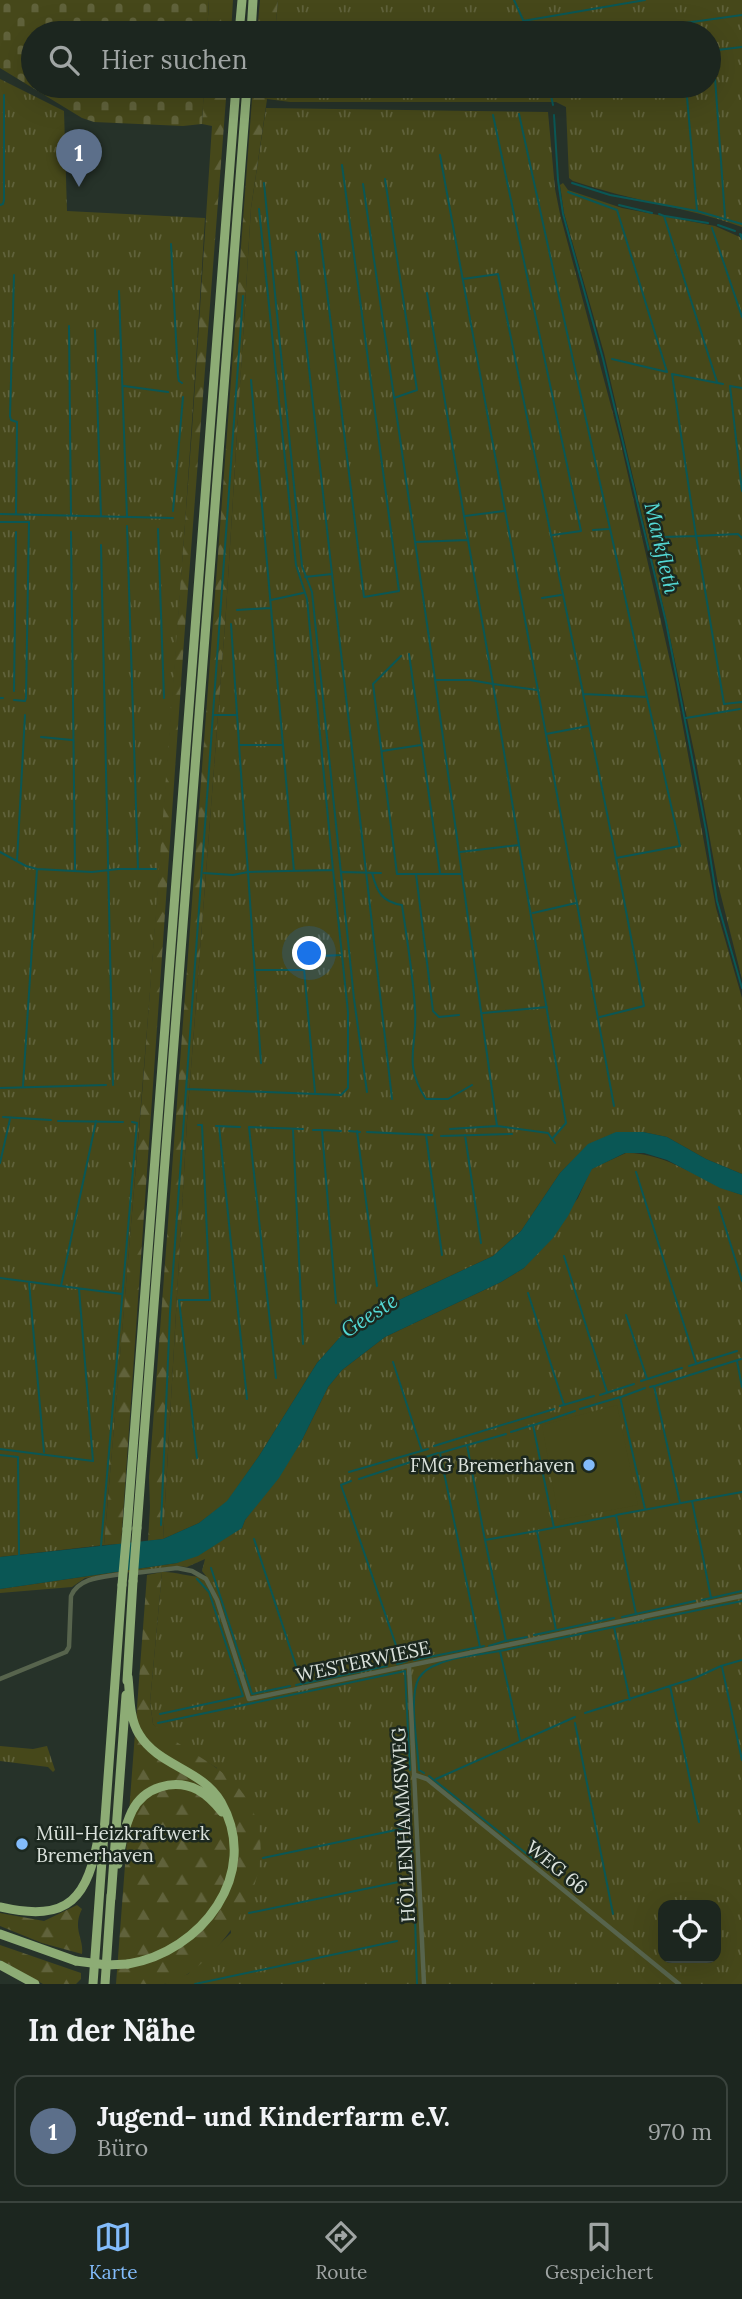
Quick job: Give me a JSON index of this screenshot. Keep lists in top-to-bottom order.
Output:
{
  "streets": {
    "street": ["WESTERWIESE", "HÖLLENHAMMSWEG", "WEG 66"]
  },
  "crossings": [
    ["WESTERWIESE", "HÖLLENHAMMSWEG"],
    ["HÖLLENHAMMSWEG", "WEG 66"]
  ],
  "water": ["Markfleth", "Geeste"],
  "places": ["FMG Bremerhaven", "Müll-Heizkraftwerk Bremerhaven"],
  "page": {
    "search": "Hier suchen",
    "pins": "1",
    "heading": "In der Nähe",
    "list": [
      {
        "mark": "1",
        "name": "Jugend- und Kinderfarm e.V.",
        "note": "Büro",
        "value": "970 m"
      }
    ],
    "nav": ["Karte", "Route", "Gespeichert"]
  }
}
